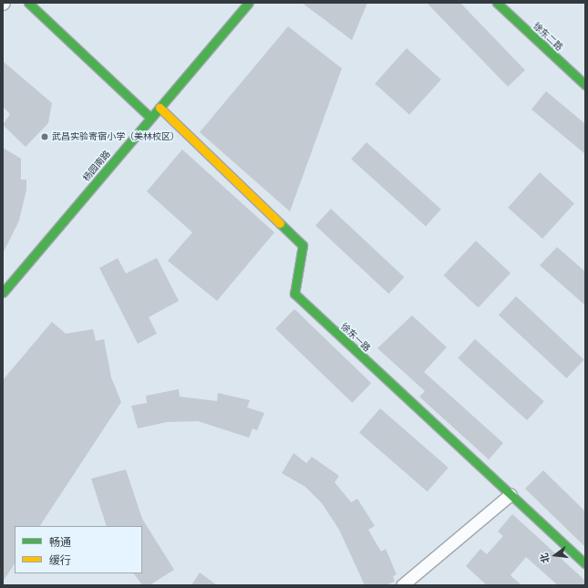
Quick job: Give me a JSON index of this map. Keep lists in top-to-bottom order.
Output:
{
  "streets": {
    "street": ["徐东二路", "杨园南路", "徐东一路"]
  },
  "crossings": [
    ["杨园南路", "徐东一路"]
  ],
  "places": ["武昌实验寄宿小学（美林校区）"],
  "legend": ["畅通", "缓行"],
  "north": "left"
}
